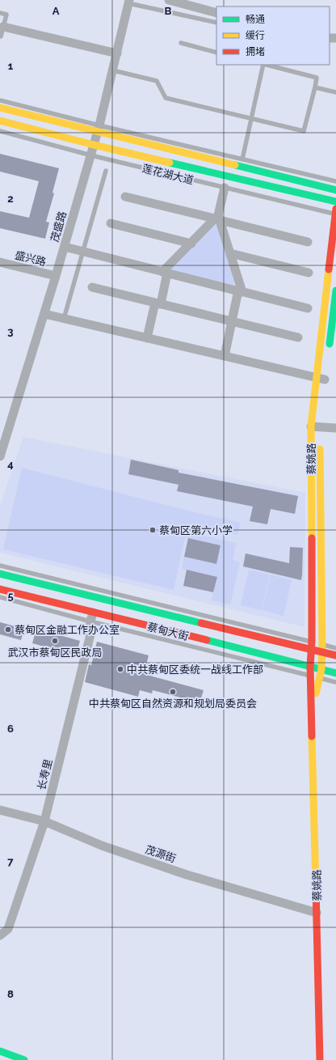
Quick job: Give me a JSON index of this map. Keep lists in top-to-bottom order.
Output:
{
  "streets": {
    "street": [
      "莲花湖大道",
      "茂盛路",
      "盛兴路",
      "蔡姚路",
      "蔡甸大街",
      "长寿里",
      "茂源街"
    ]
  },
  "crossings": [
    ["莲花湖大道", "茂盛路"],
    ["莲花湖大道", "蔡姚路"],
    ["茂盛路", "盛兴路"],
    ["蔡姚路", "蔡甸大街"],
    ["蔡姚路", "茂源街"],
    ["蔡甸大街", "长寿里"],
    ["长寿里", "茂源街"]
  ],
  "places": [
    "蔡甸区第六小学",
    "蔡甸区金融工作办公室",
    "武汉市蔡甸区民政局",
    "中共蔡甸区委统一战线工作部",
    "中共蔡甸区自然资源和规划局委员会"
  ],
  "legend": ["畅通", "缓行", "拥堵"],
  "grid": {
    "columns": ["A", "B"],
    "rows": [
      "1",
      "2",
      "3",
      "4",
      "5",
      "6",
      "7",
      "8"
    ]
  }
}
